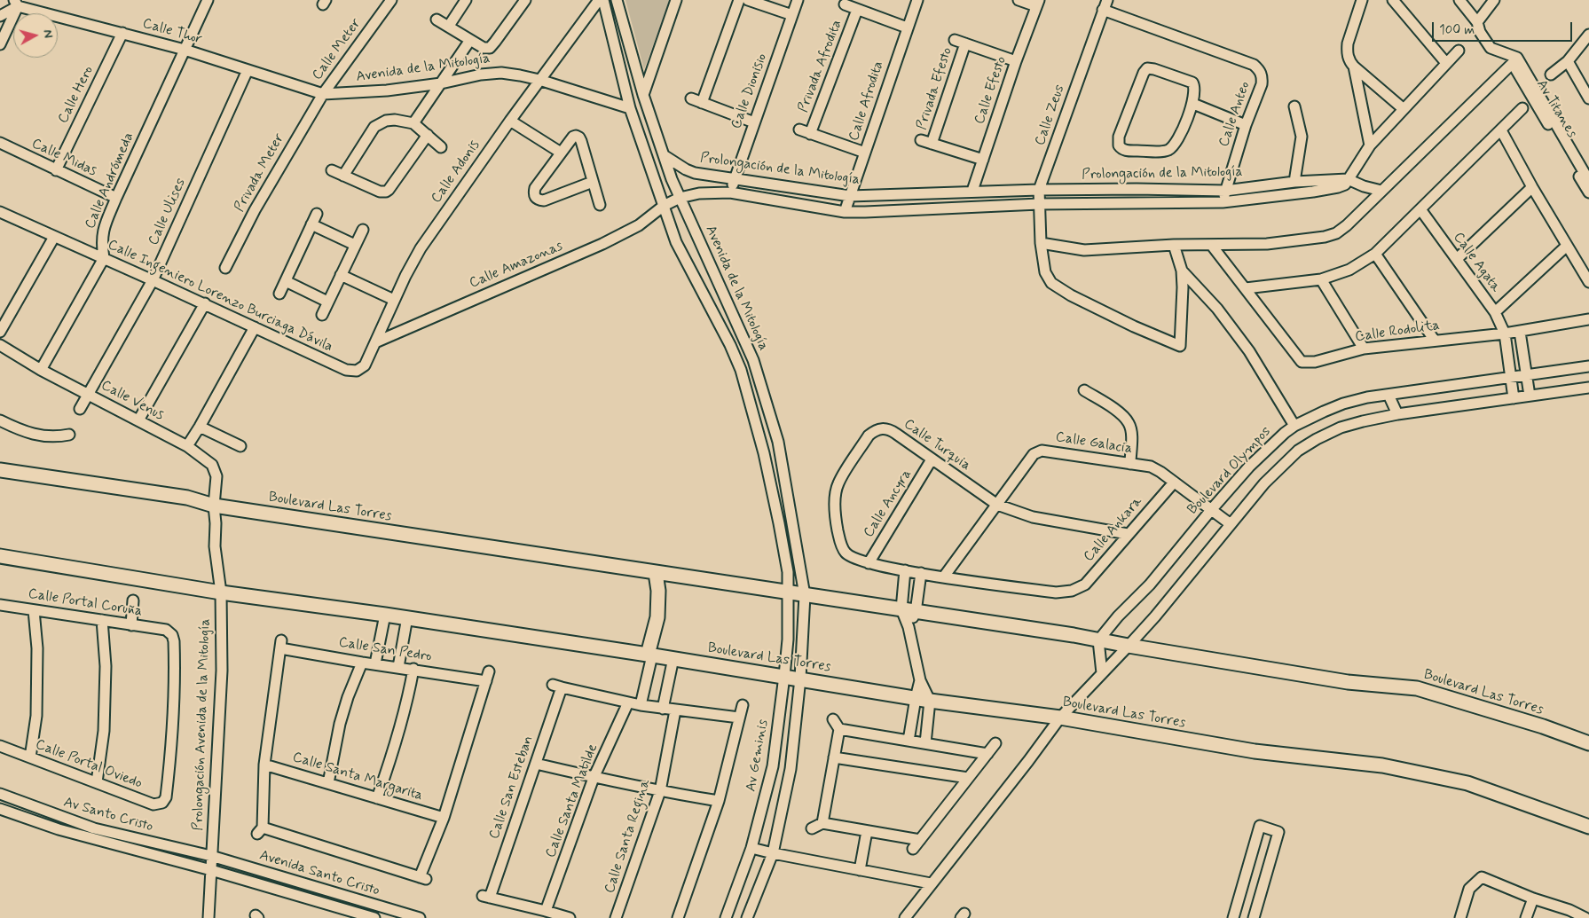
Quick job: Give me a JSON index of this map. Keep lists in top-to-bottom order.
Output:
{
  "streets": {
    "main road": ["Boulevard Las Torres"],
    "street": [
      "Calle Thor",
      "Calle Meter",
      "Privada Afrodita",
      "Avenida de la Mitología",
      "Privada Efesto",
      "Calle Efesto",
      "Calle Dionisio",
      "Calle Hero",
      "Calle Afrodita",
      "Av Titanes",
      "Calle Anteo",
      "Calle Zeus",
      "Calle Midas",
      "Prolongación de la Mitología",
      "Calle Adonis",
      "Privada Meter",
      "Calle Andrómeda",
      "Calle Ulises",
      "Calle Agata",
      "Calle Amazonas",
      "Calle Ingeniero Lorenzo Burciaga Dávila",
      "Calle Rodolita",
      "Calle Venus",
      "Calle Galacia",
      "Calle Turquia",
      "Boulevard Olympos",
      "Calle Ancyra",
      "Calle Ankara",
      "Calle Portal Coruña",
      "Calle San Pedro",
      "Prolongación Avenida de la Mitología",
      "Av Geminis",
      "Calle Portal Oviedo",
      "Calle Santa Margarita",
      "Calle San Esteban",
      "Calle Santa Matilde",
      "Av Santo Cristo",
      "Calle Santa Regina",
      "Avenida Santo Cristo"
    ]
  },
  "crossings": [
    ["Calle Thor", "Calle Meter"],
    ["Calle Thor", "Avenida de la Mitología"],
    ["Calle Thor", "Calle Hero"],
    ["Calle Thor", "Privada Meter"],
    ["Calle Thor", "Calle Andrómeda"],
    ["Calle Thor", "Calle Ulises"],
    ["Calle Meter", "Avenida de la Mitología"],
    ["Calle Meter", "Privada Meter"],
    ["Privada Afrodita", "Calle Afrodita"],
    ["Avenida de la Mitología", "Prolongación de la Mitología"],
    ["Avenida de la Mitología", "Calle Adonis"],
    ["Avenida de la Mitología", "Privada Meter"],
    ["Avenida de la Mitología", "Calle Amazonas"],
    ["Avenida de la Mitología", "Boulevard Las Torres"],
    ["Avenida de la Mitología", "Av Geminis"],
    ["Privada Efesto", "Calle Efesto"],
    ["Calle Efesto", "Prolongación de la Mitología"],
    ["Calle Dionisio", "Prolongación de la Mitología"],
    ["Calle Hero", "Calle Midas"],
    ["Calle Afrodita", "Prolongación de la Mitología"],
    ["Calle Anteo", "Calle Zeus"],
    ["Calle Anteo", "Prolongación de la Mitología"],
    ["Calle Zeus", "Prolongación de la Mitología"],
    ["Calle Midas", "Calle Andrómeda"],
    ["Prolongación de la Mitología", "Calle Amazonas"],
    ["Calle Adonis", "Calle Amazonas"],
    ["Calle Adonis", "Calle Ingeniero Lorenzo Burciaga Dávila"],
    ["Calle Andrómeda", "Calle Ingeniero Lorenzo Burciaga Dávila"],
    ["Calle Ulises", "Calle Ingeniero Lorenzo Burciaga Dávila"],
    ["Calle Ulises", "Calle Venus"],
    ["Calle Agata", "Calle Rodolita"],
    ["Calle Agata", "Boulevard Olympos"],
    ["Calle Venus", "Boulevard Las Torres"],
    ["Calle Venus", "Prolongación Avenida de la Mitología"],
    ["Calle Galacia", "Calle Turquia"],
    ["Calle Galacia", "Boulevard Olympos"],
    ["Calle Galacia", "Calle Ankara"],
    ["Calle Turquia", "Calle Ancyra"],
    ["Calle Turquia", "Calle Ankara"],
    ["Boulevard Olympos", "Boulevard Las Torres"],
    ["Boulevard Las Torres", "Prolongación Avenida de la Mitología"],
    ["Boulevard Las Torres", "Av Geminis"],
    ["Calle Portal Coruña", "Calle Portal Oviedo"],
    ["Calle San Pedro", "Calle Santa Margarita"],
    ["Prolongación Avenida de la Mitología", "Av Santo Cristo"],
    ["Prolongación Avenida de la Mitología", "Avenida Santo Cristo"],
    ["Calle San Esteban", "Calle Santa Matilde"],
    ["Calle San Esteban", "Calle Santa Regina"],
    ["Av Santo Cristo", "Avenida Santo Cristo"]
  ],
  "scale_bar": "100 m",
  "north": "right"
}
